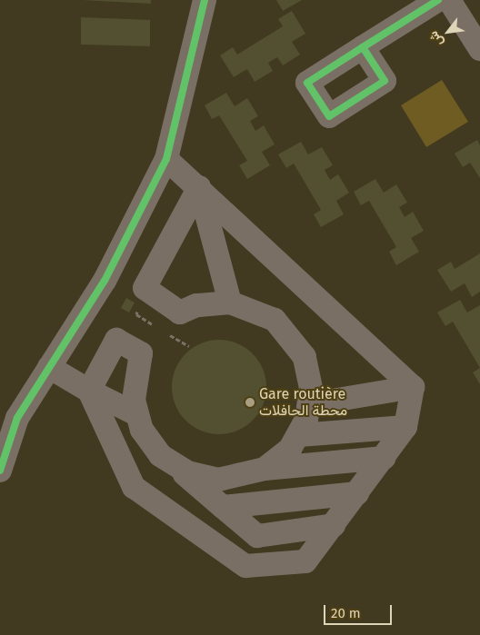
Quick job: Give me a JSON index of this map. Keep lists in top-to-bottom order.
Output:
{
  "places": ["Gare routière محطة الحافلات"],
  "scale_bar": "20 m",
  "north": "bottom left"
}
